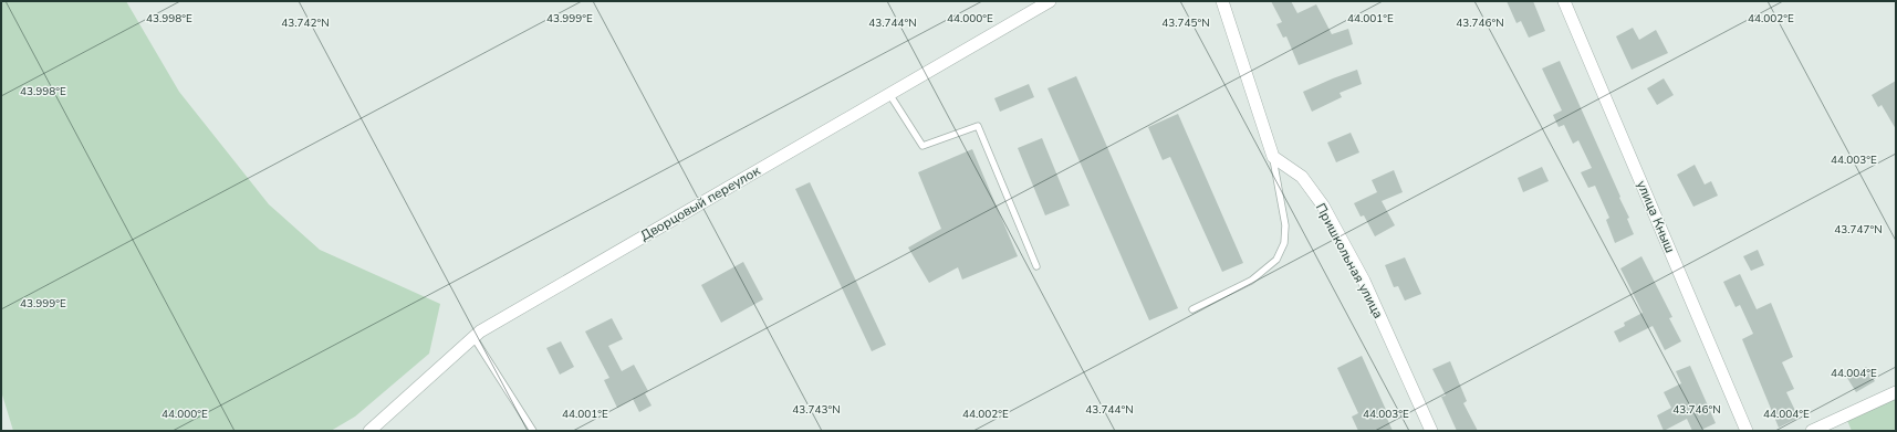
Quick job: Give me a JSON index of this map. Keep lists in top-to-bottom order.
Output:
{
  "streets": {
    "street": ["Дворцовый переулок", "улица Кныш", "Пришкольная улица"]
  },
  "coordinates": [
    "43.998°E",
    "43.999°E",
    "44.000°E",
    "44.001°E",
    "44.002°E",
    "43.742°N",
    "43.744°N",
    "43.745°N",
    "43.746°N",
    "44.003°E",
    "43.747°N",
    "44.004°E",
    "43.743°N"
  ]
}
